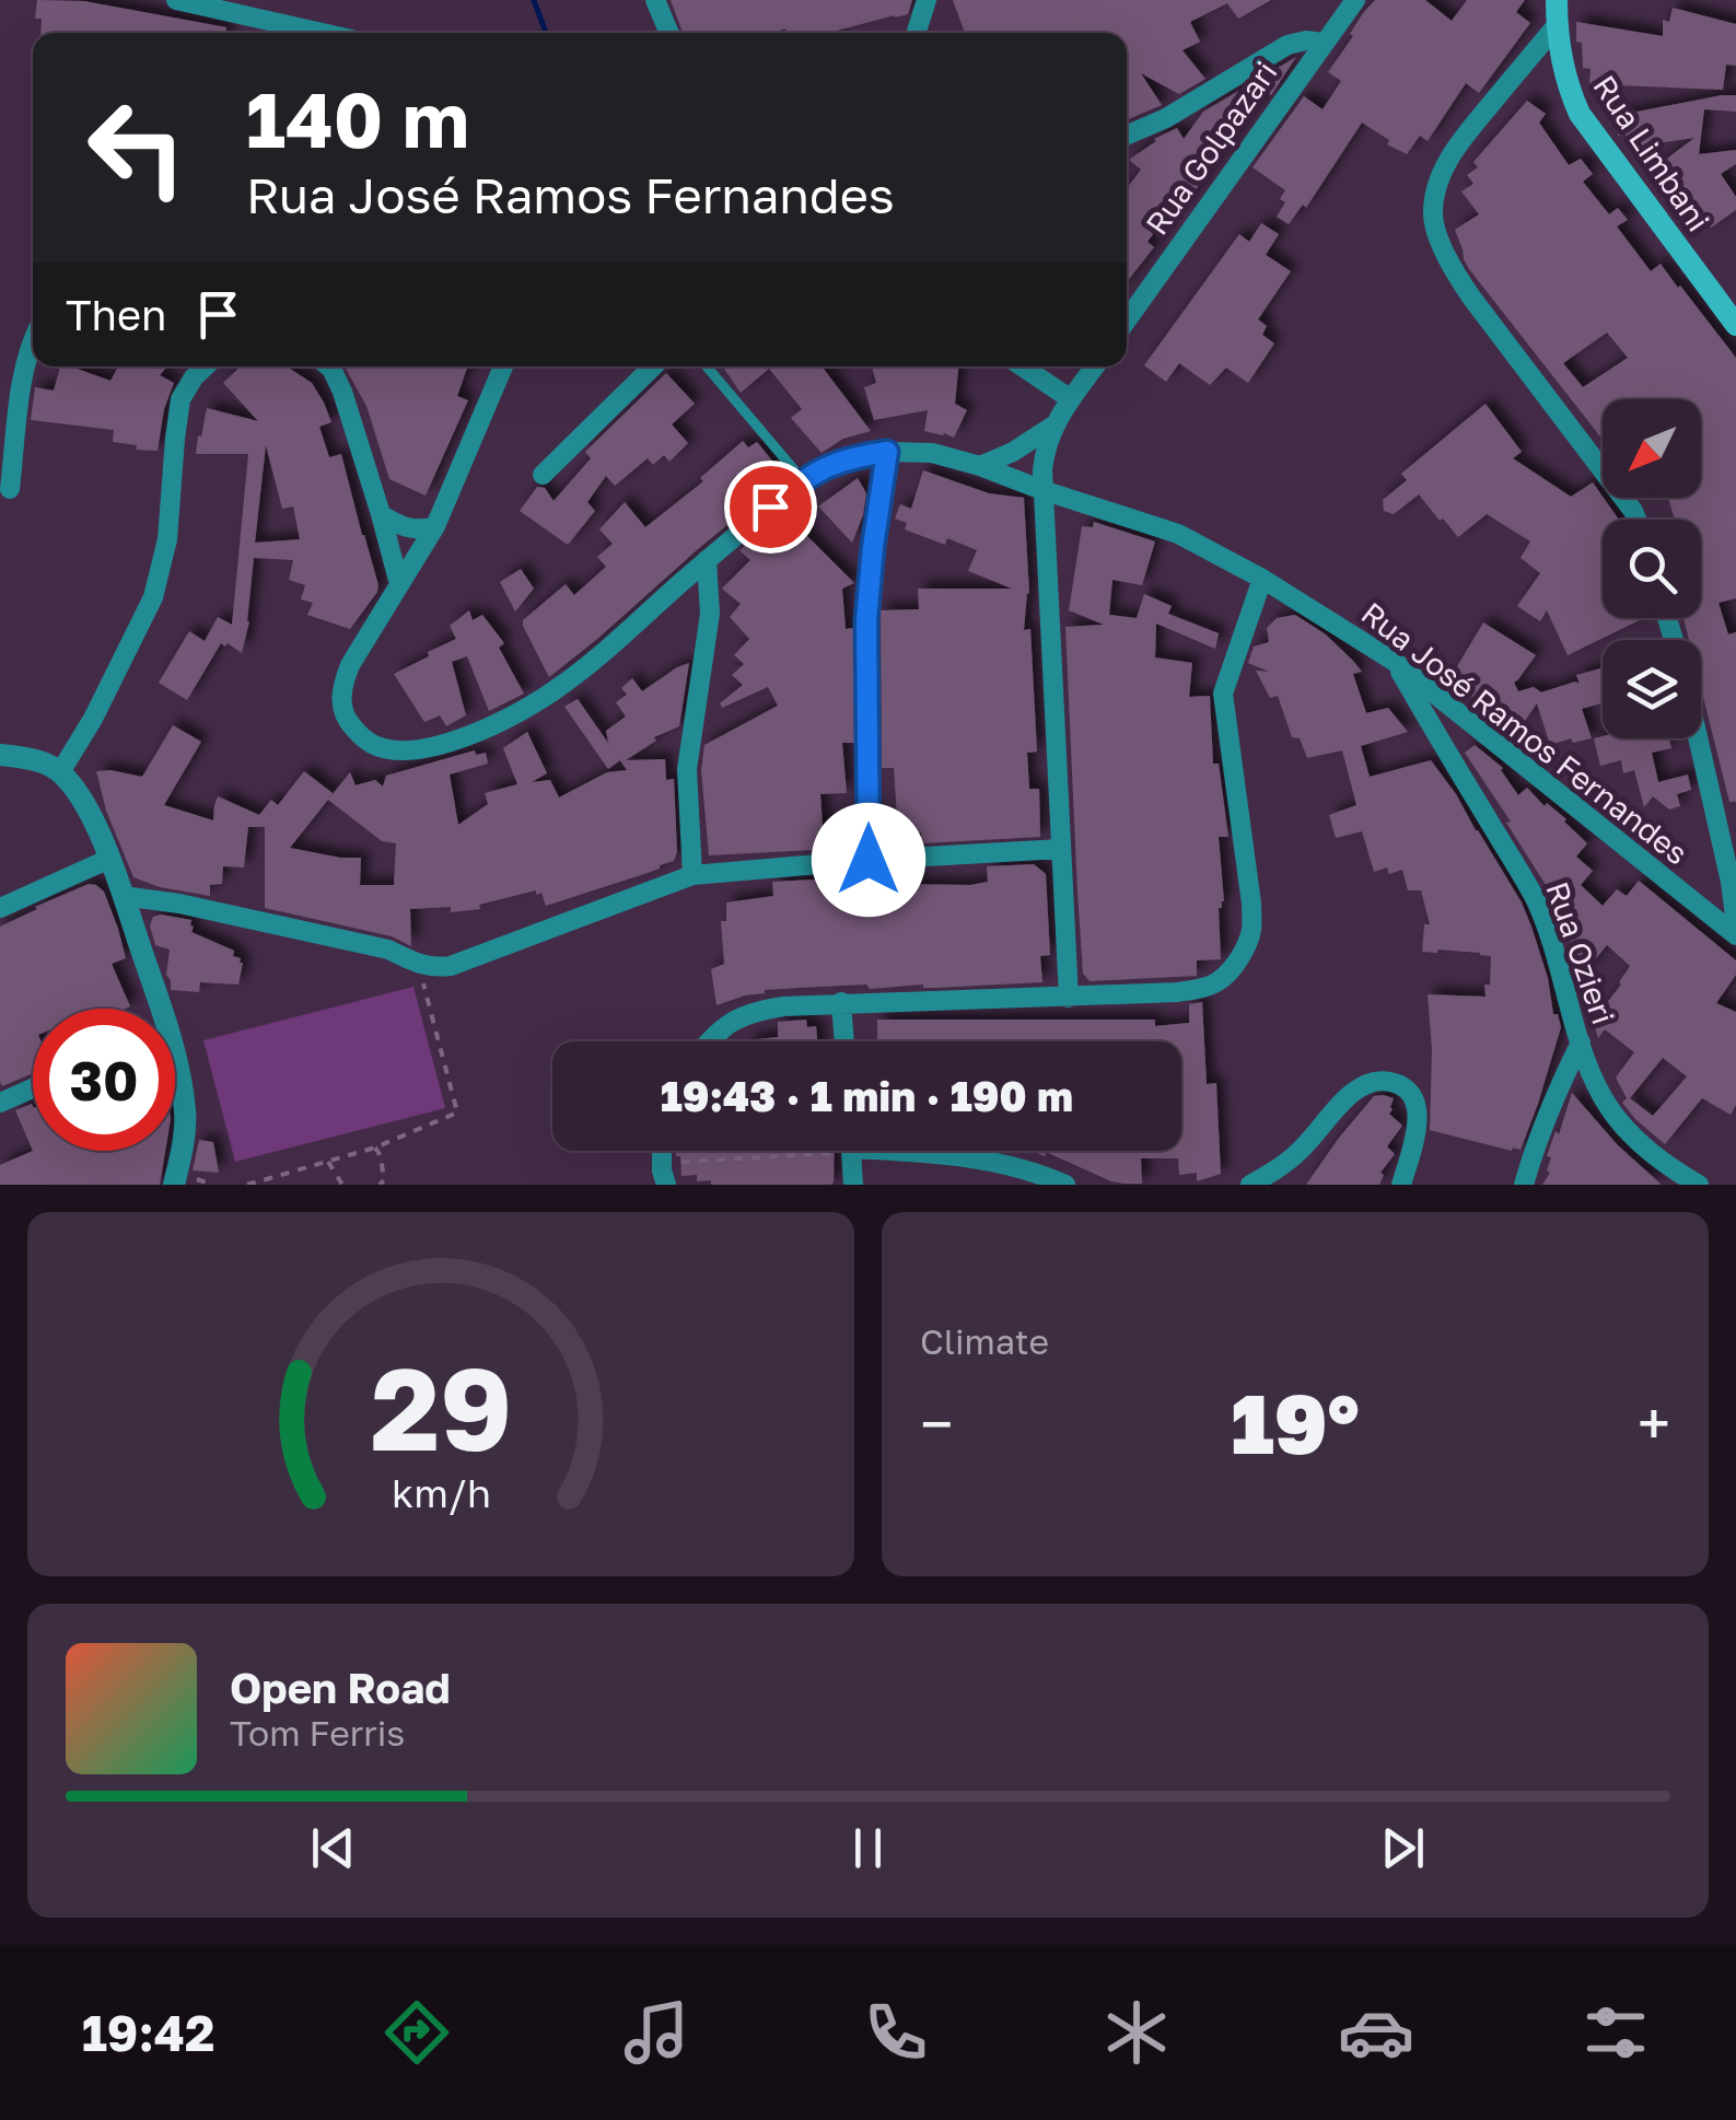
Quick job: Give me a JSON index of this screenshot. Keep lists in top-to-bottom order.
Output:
{
  "streets": {
    "main road": ["Rua Limbani"],
    "street": ["Rua Golpazari", "Rua José Ramos Fernandes", "Rua Ozieri"]
  },
  "crossings": [
    ["Rua José Ramos Fernandes", "Rua Ozieri"]
  ],
  "north": "bottom left",
  "page": {
    "turn": ["140 m", "Rua José Ramos Fernandes"],
    "then": "Then",
    "limit": "30",
    "trip": "19:43 · 1 min · 190 m",
    "tile": "Climate",
    "heat": ["−", "19°", "+"],
    "song": ["Open Road", "Tom Ferris"],
    "tabs": "19:42",
    "gauge": ["29", "km/h"]
  }
}
